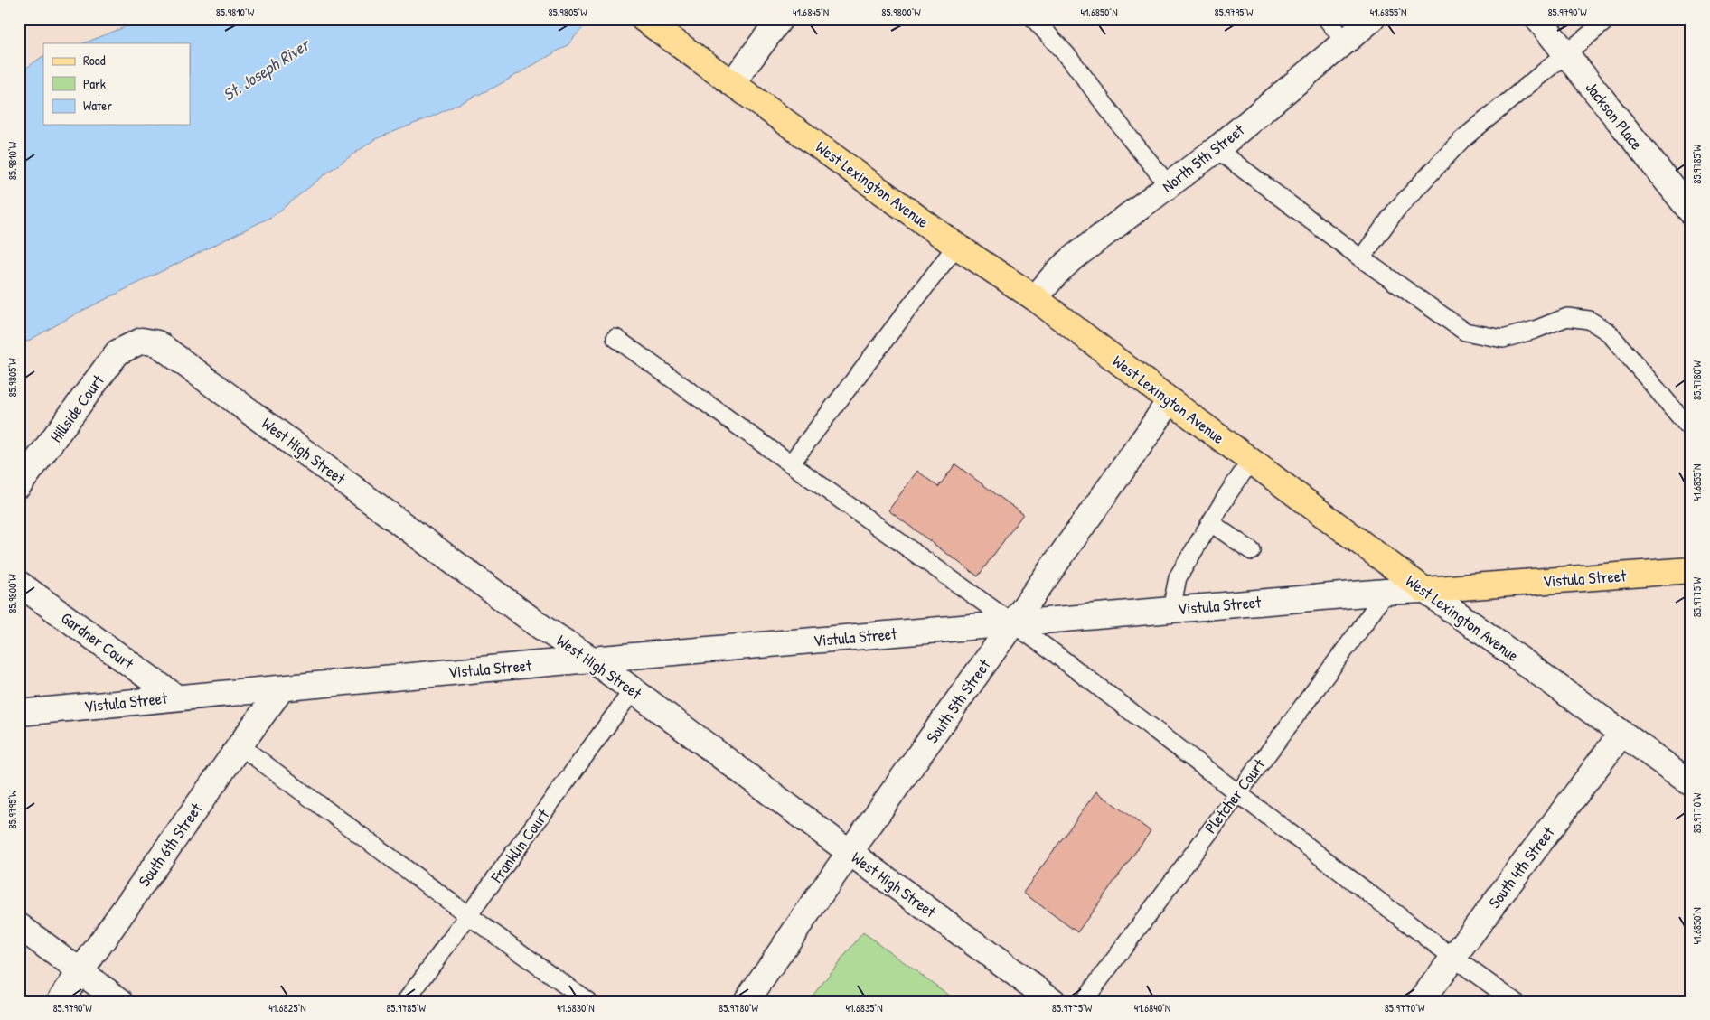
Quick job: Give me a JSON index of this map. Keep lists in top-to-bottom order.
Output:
{
  "streets": {
    "main road": ["West Lexington Avenue", "Vistula Street"],
    "street": [
      "Jackson Place",
      "North 5th Street",
      "Hillside Court",
      "West High Street",
      "Gardner Court",
      "South 5th Street",
      "South 6th Street",
      "South 4th Street"
    ],
    "lane": ["Pletcher Court", "Franklin Court"]
  },
  "crossings": [
    ["North 5th Street", "West Lexington Avenue"],
    ["West Lexington Avenue", "Vistula Street"],
    ["West Lexington Avenue", "South 5th Street"],
    ["West Lexington Avenue", "South 4th Street"],
    ["Hillside Court", "West High Street"],
    ["West High Street", "Vistula Street"],
    ["West High Street", "South 5th Street"],
    ["West High Street", "Franklin Court"],
    ["Vistula Street", "Gardner Court"],
    ["Vistula Street", "South 5th Street"],
    ["Vistula Street", "Pletcher Court"],
    ["Vistula Street", "South 6th Street"]
  ],
  "water": ["St. Joseph River"],
  "legend": ["Road", "Park", "Water"],
  "coordinates": [
    "85.9810°W",
    "85.9805°W",
    "41.6845°N",
    "85.9800°W",
    "41.6850°N",
    "85.9795°W",
    "41.6855°N",
    "85.9790°W",
    "85.9785°W",
    "85.9780°W",
    "85.9775°W",
    "85.9770°W",
    "41.6825°N",
    "41.6830°N",
    "41.6835°N",
    "41.6840°N"
  ]
}
